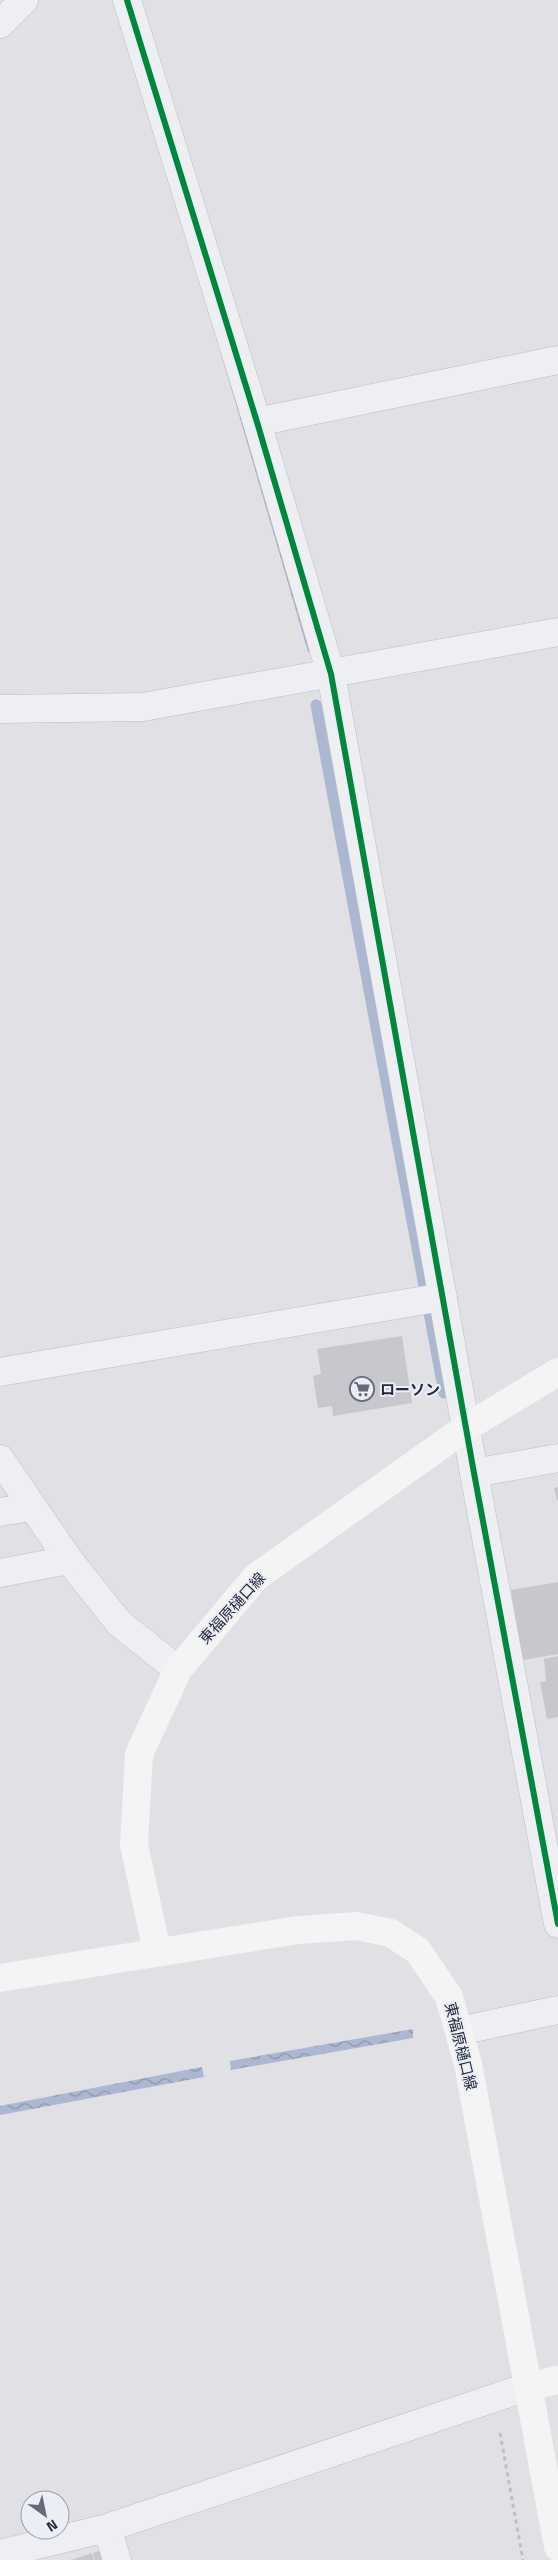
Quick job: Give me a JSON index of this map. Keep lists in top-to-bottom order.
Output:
{
  "streets": {
    "main road": ["東福原樋口線"]
  },
  "places": {
    "supermarket": ["ローソン"]
  },
  "north": "bottom right"
}
